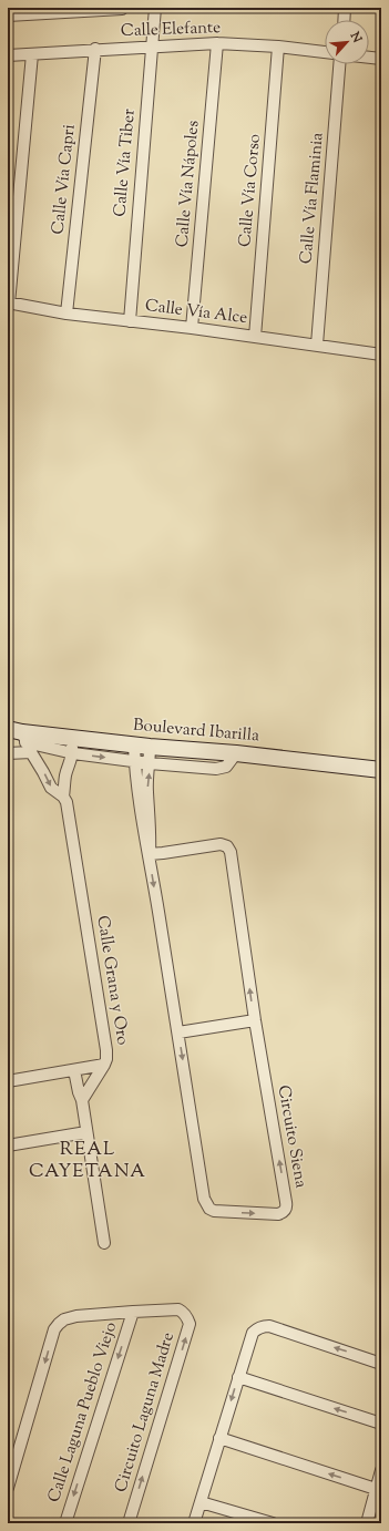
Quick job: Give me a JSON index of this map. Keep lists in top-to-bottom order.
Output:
{
  "streets": {
    "street": [
      "Calle Elefante",
      "Calle Vía Tiber",
      "Calle Vía Capri",
      "Calle Vía Nápoles",
      "Calle Vía Corso",
      "Calle Vía Flaminia",
      "Calle Vía Alce",
      "Boulevard Ibarilla",
      "Calle Grana y Oro",
      "Circuito Siena",
      "Calle Laguna Pueblo Viejo",
      "Circuito Laguna Madre"
    ]
  },
  "crossings": [
    ["Calle Elefante", "Calle Vía Tiber"],
    ["Calle Elefante", "Calle Vía Capri"],
    ["Calle Elefante", "Calle Vía Nápoles"],
    ["Calle Elefante", "Calle Vía Corso"],
    ["Calle Vía Tiber", "Calle Vía Alce"],
    ["Calle Vía Capri", "Calle Vía Alce"],
    ["Calle Vía Nápoles", "Calle Vía Alce"],
    ["Calle Vía Corso", "Calle Vía Alce"],
    ["Calle Vía Flaminia", "Calle Vía Alce"],
    ["Boulevard Ibarilla", "Calle Grana y Oro"],
    ["Boulevard Ibarilla", "Circuito Siena"],
    ["Calle Laguna Pueblo Viejo", "Circuito Laguna Madre"]
  ],
  "one_way": ["Calle Laguna Pueblo Viejo"],
  "districts": ["REAL CAYETANA"],
  "north": "top right"
}
